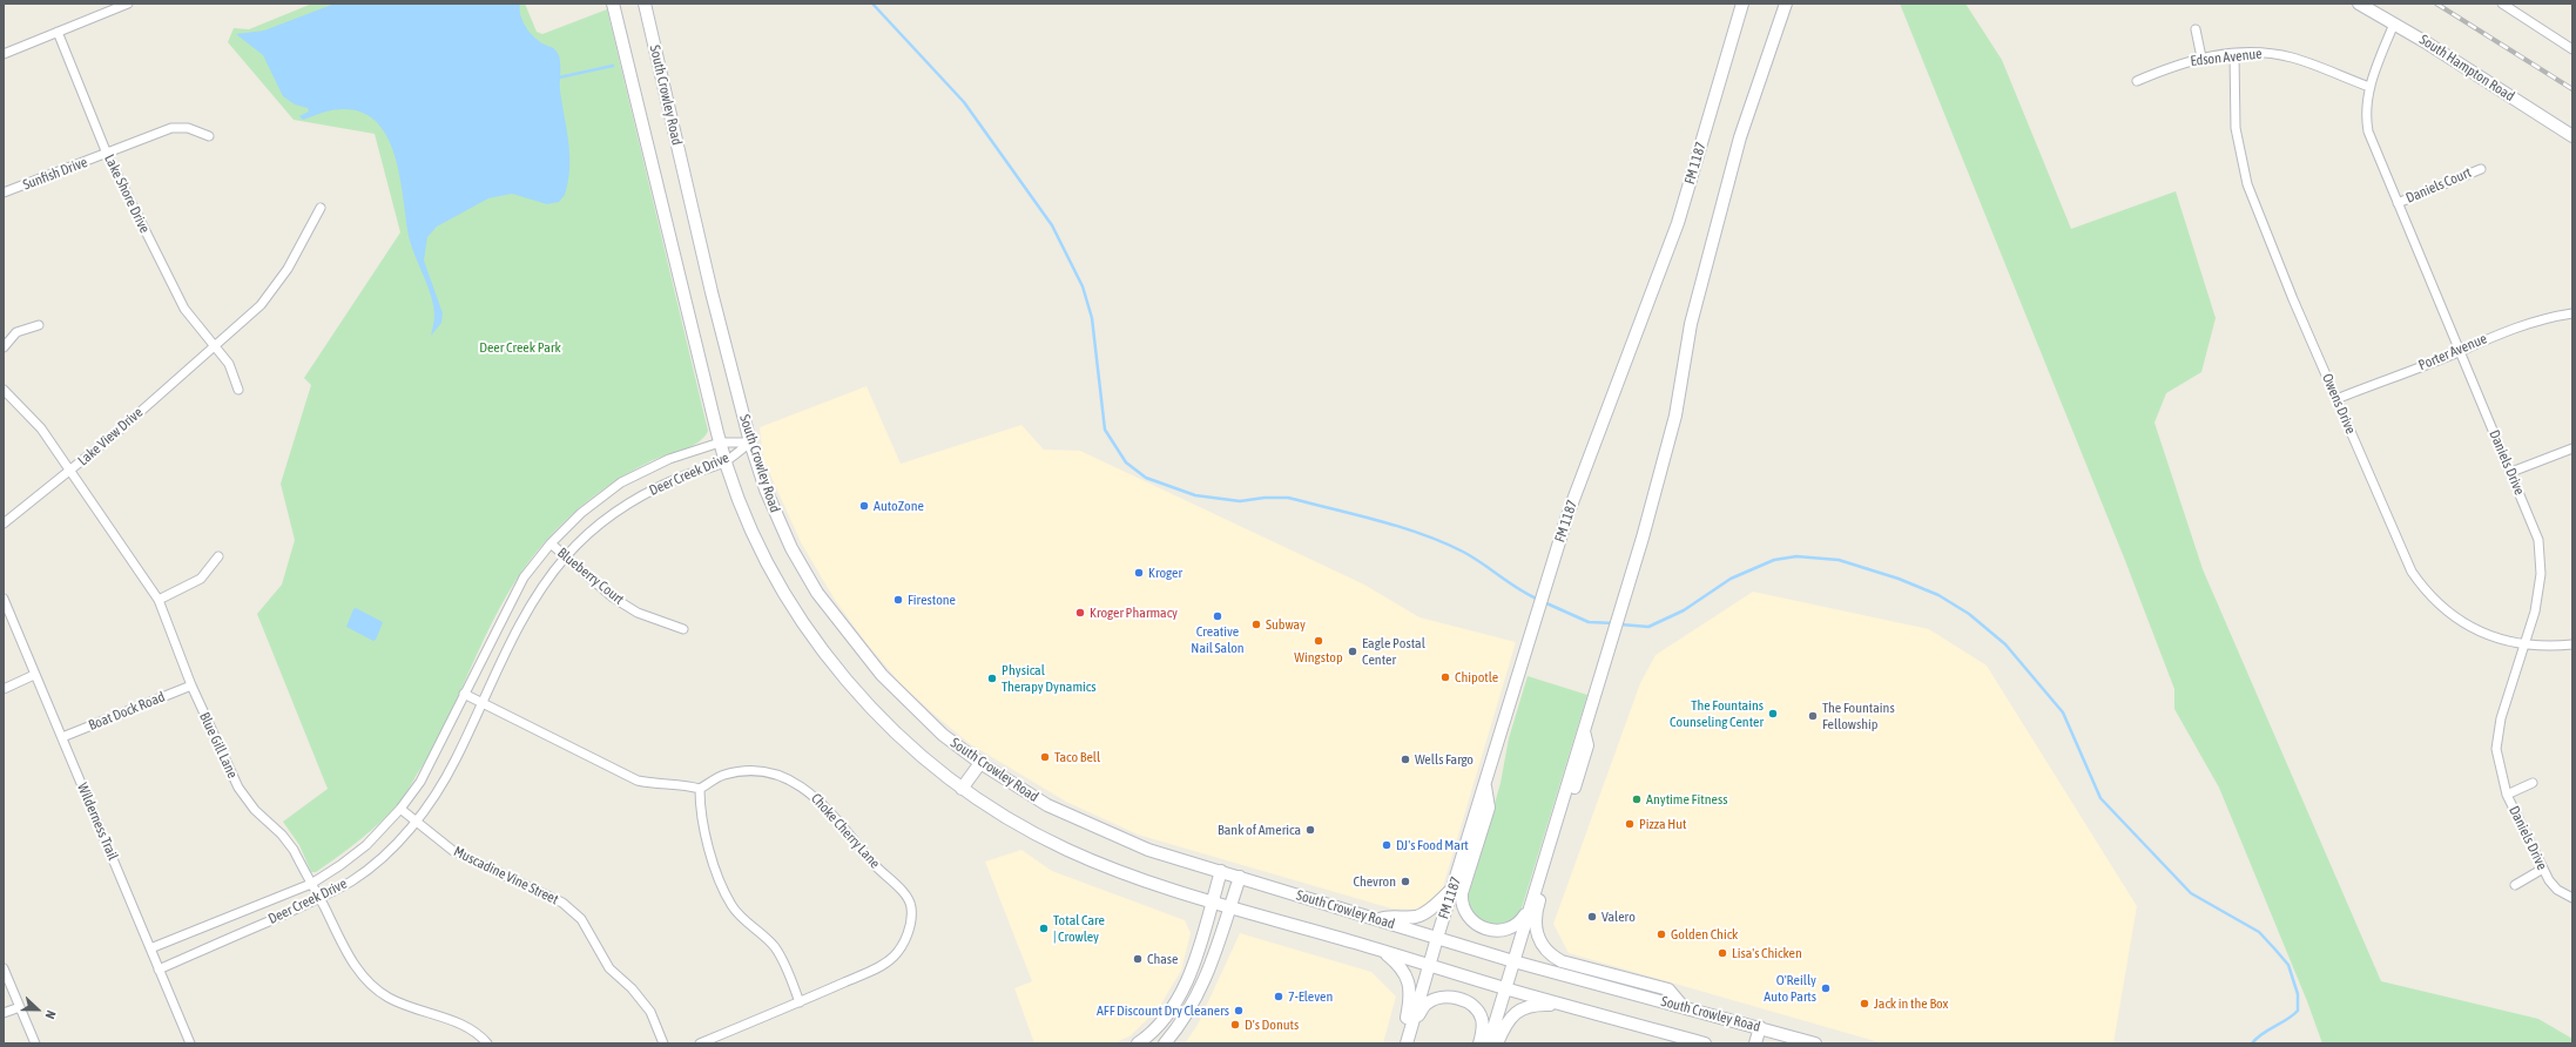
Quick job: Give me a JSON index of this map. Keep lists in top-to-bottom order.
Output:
{
  "streets": {
    "main road": ["South Hampton Road", "South Crowley Road", "FM 1187"],
    "street": [
      "Edson Avenue",
      "Sunfish Drive",
      "Daniels Court",
      "Lake Shore Drive",
      "Porter Avenue",
      "Owens Drive",
      "Lake View Drive",
      "Daniels Drive",
      "Deer Creek Drive",
      "Blueberry Court",
      "Boat Dock Road",
      "Blue Gill Lane",
      "Wilderness Trail",
      "Choke Cherry Lane",
      "Muscadine Vine Street"
    ]
  },
  "crossings": [
    ["Edson Avenue", "Owens Drive"],
    ["Edson Avenue", "Daniels Drive"],
    ["South Hampton Road", "Daniels Drive"],
    ["South Crowley Road", "FM 1187"],
    ["South Crowley Road", "Deer Creek Drive"],
    ["Sunfish Drive", "Lake Shore Drive"],
    ["Daniels Court", "Daniels Drive"],
    ["Lake Shore Drive", "Lake View Drive"],
    ["Porter Avenue", "Owens Drive"],
    ["Porter Avenue", "Daniels Drive"],
    ["Owens Drive", "Daniels Drive"],
    ["Lake View Drive", "Blue Gill Lane"],
    ["Deer Creek Drive", "Blueberry Court"],
    ["Deer Creek Drive", "Blue Gill Lane"],
    ["Deer Creek Drive", "Wilderness Trail"],
    ["Deer Creek Drive", "Muscadine Vine Street"],
    ["Boat Dock Road", "Blue Gill Lane"],
    ["Boat Dock Road", "Wilderness Trail"]
  ],
  "parks": ["Deer Creek Park"],
  "places": [
    "AutoZone",
    "Kroger",
    "Firestone",
    "Kroger Pharmacy",
    "Creative Nail Salon",
    "Subway",
    "Wingstop",
    "Eagle Postal Center",
    "Chipotle",
    "Physical Therapy Dynamics",
    "The Fountains Counseling Center",
    "The Fountains Fellowship",
    "Taco Bell",
    "Wells Fargo",
    "Anytime Fitness",
    "Pizza Hut",
    "Bank of America",
    "DJ's Food Mart",
    "Chevron",
    "Valero",
    "Total Care | Crowley",
    "Golden Chick",
    "Lisa's Chicken",
    "Chase",
    "O'Reilly Auto Parts",
    "7-Eleven",
    "Jack in the Box",
    "AFF Discount Dry Cleaners",
    "D's Donuts"
  ],
  "north": "right"
}
